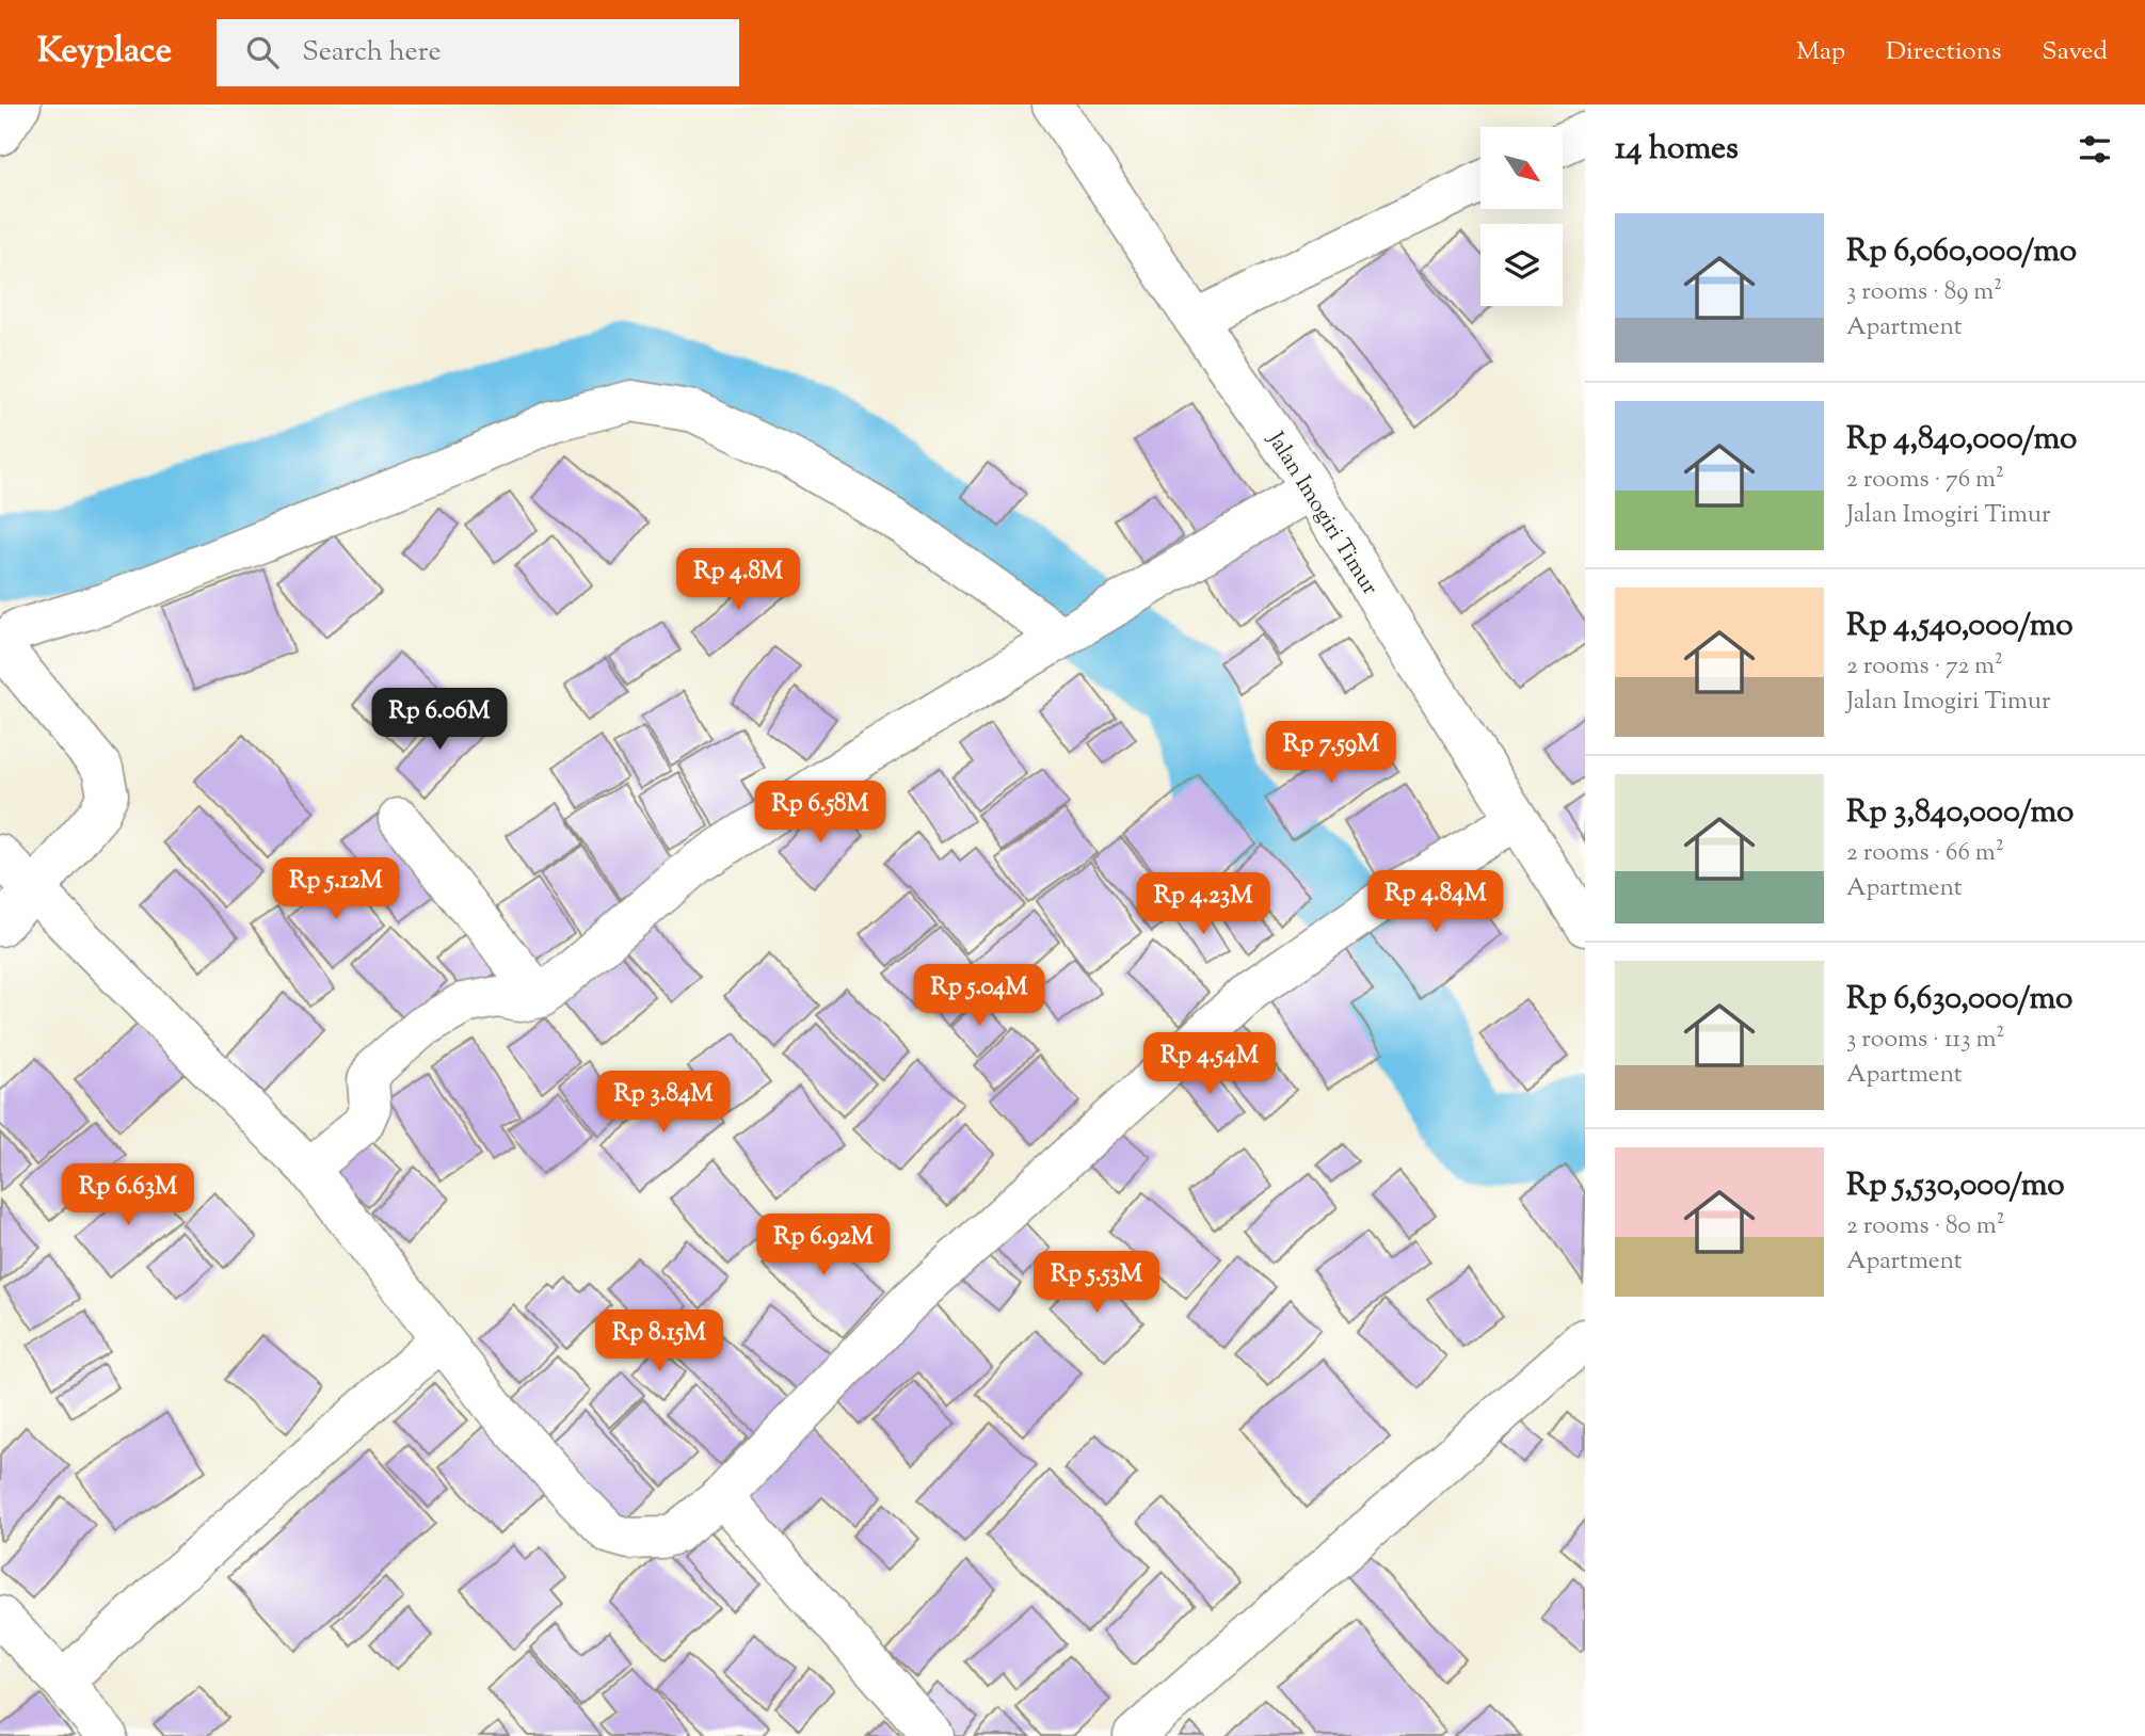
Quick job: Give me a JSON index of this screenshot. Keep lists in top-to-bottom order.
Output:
{
  "streets": {
    "street": ["Jalan Imogiri Timur"]
  },
  "north": "bottom right",
  "page": {
    "header": "Keyplace",
    "search": "Search here",
    "nav": ["Map", "Directions", "Saved"],
    "heading": "14 homes",
    "list": [
      {
        "name": "Rp 6,060,000/mo",
        "note": "3 rooms · 89 m² · Apartment"
      },
      {
        "name": "Rp 4,840,000/mo",
        "note": "2 rooms · 76 m² · Jalan Imogiri Timur"
      },
      {
        "name": "Rp 4,540,000/mo",
        "note": "2 rooms · 72 m² · Jalan Imogiri Timur"
      },
      {
        "name": "Rp 3,840,000/mo",
        "note": "2 rooms · 66 m² · Apartment"
      },
      {
        "name": "Rp 6,630,000/mo",
        "note": "3 rooms · 113 m² · Apartment"
      },
      {
        "name": "Rp 5,530,000/mo",
        "note": "2 rooms · 80 m² · Apartment"
      }
    ],
    "price": [
      "Rp 4.8M",
      "Rp 6.06M",
      "Rp 7.59M",
      "Rp 6.58M",
      "Rp 5.12M",
      "Rp 4.84M",
      "Rp 4.23M",
      "Rp 5.04M",
      "Rp 4.54M",
      "Rp 3.84M",
      "Rp 6.63M",
      "Rp 6.92M",
      "Rp 5.53M",
      "Rp 8.15M"
    ]
  }
}
